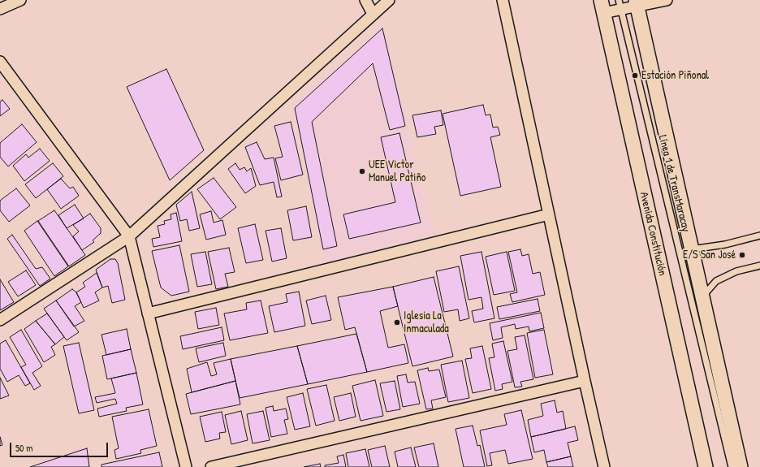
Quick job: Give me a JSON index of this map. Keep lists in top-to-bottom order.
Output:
{
  "streets": {
    "street": ["Avenida Constitución"],
    "lane": ["Línea 1 de TransMaracay"]
  },
  "places": [
    "Estación Piñonal",
    "UEE Victor Manuel Patiño",
    "E/S San José",
    "Iglesia La Inmaculada"
  ],
  "scale_bar": "50 m"
}
